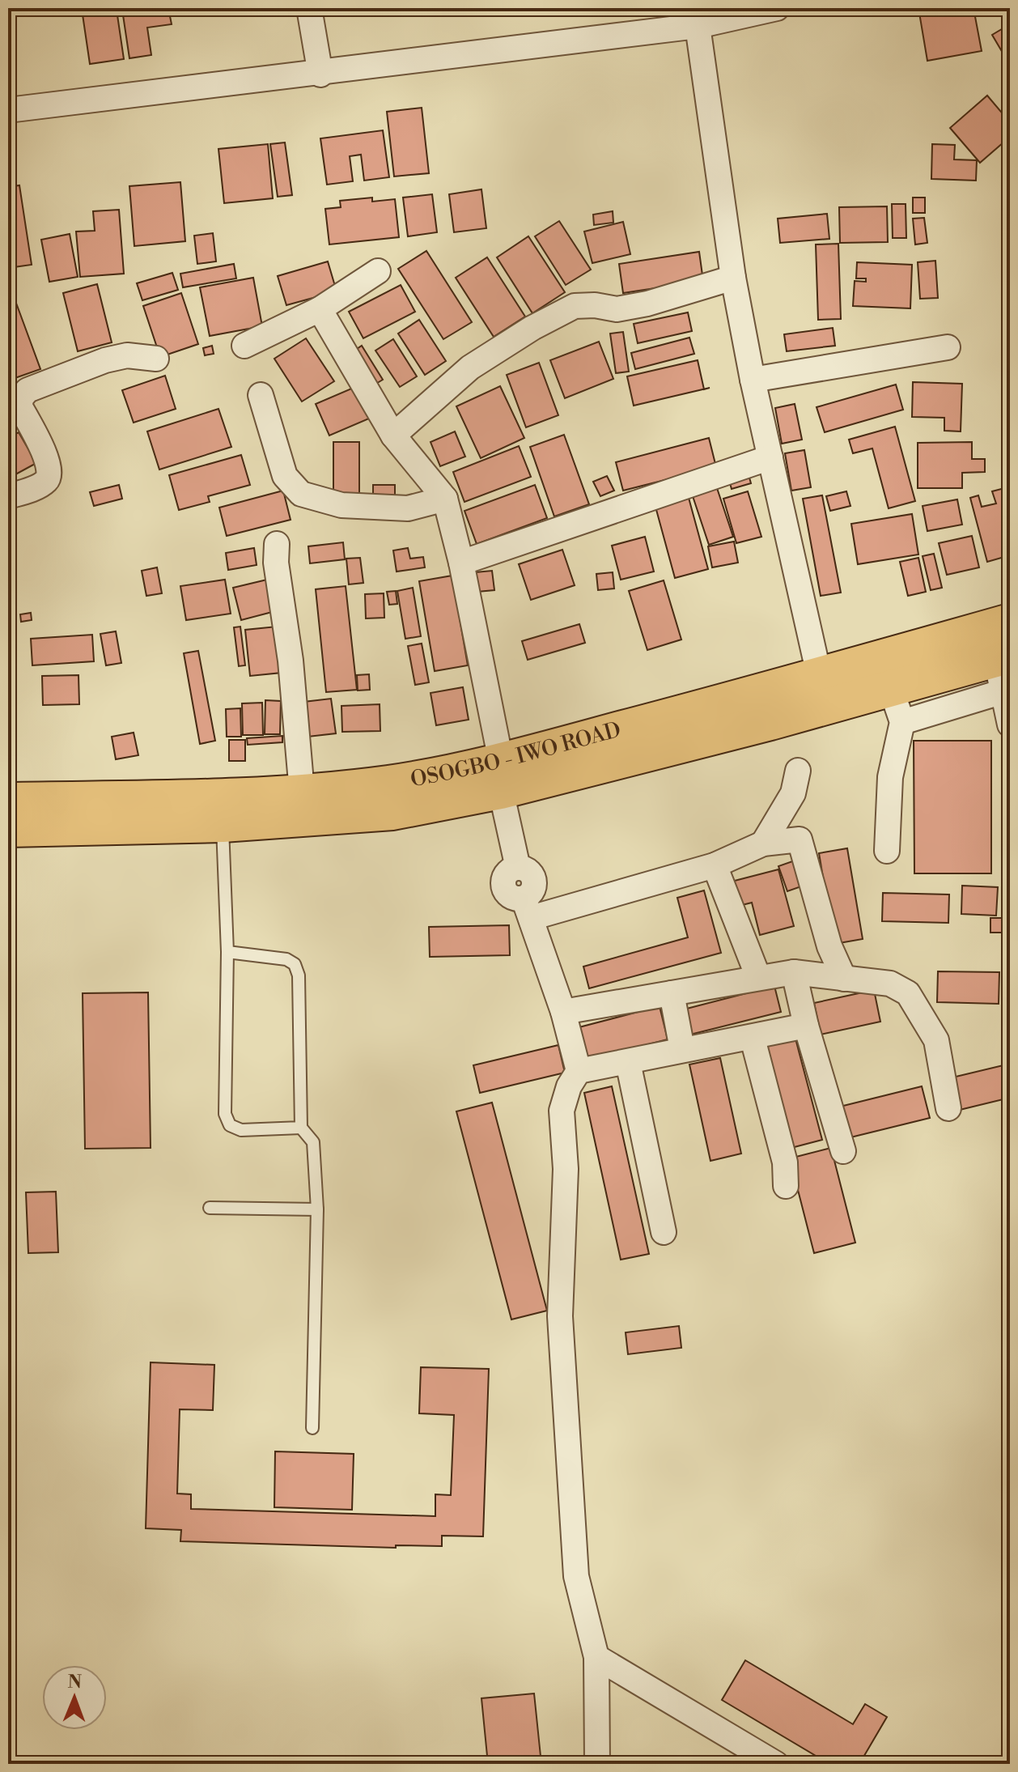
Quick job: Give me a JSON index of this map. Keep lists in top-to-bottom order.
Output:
{
  "streets": {
    "main road": ["OSOGBO - IWO ROAD"]
  },
  "north": "top"
}
